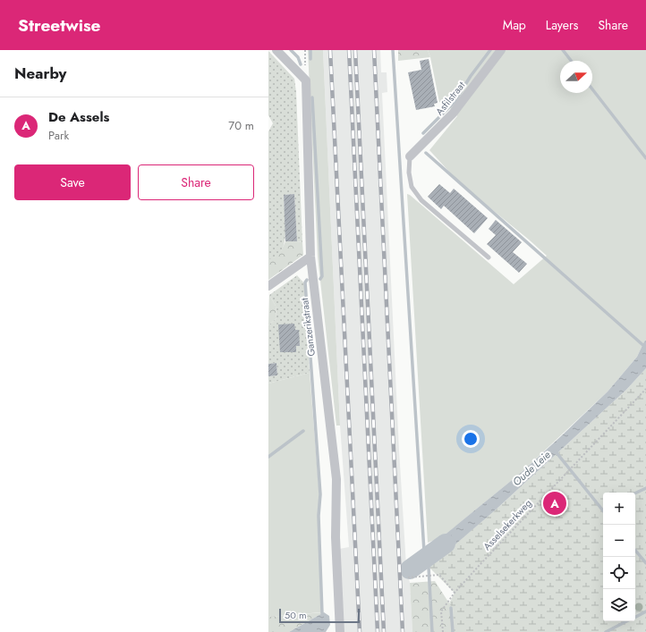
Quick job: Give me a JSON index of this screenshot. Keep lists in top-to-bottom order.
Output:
{
  "streets": {
    "street": ["Asfilstraat", "Ganzerikstraat"],
    "path": ["Asselsekerkweg"]
  },
  "water": ["Oude Leie"],
  "scale_bar": "50 m",
  "north": "right",
  "page": {
    "header": "Streetwise",
    "nav": ["Map", "Layers", "Share"],
    "heading": "Nearby",
    "list": [
      {
        "mark": "A",
        "name": "De Assels",
        "note": "Park",
        "value": "70 m"
      }
    ],
    "buttons": ["Save", "Share"],
    "pins": "A",
    "map_buttons": ["+", "−"],
    "scale": "50 m"
  }
}
